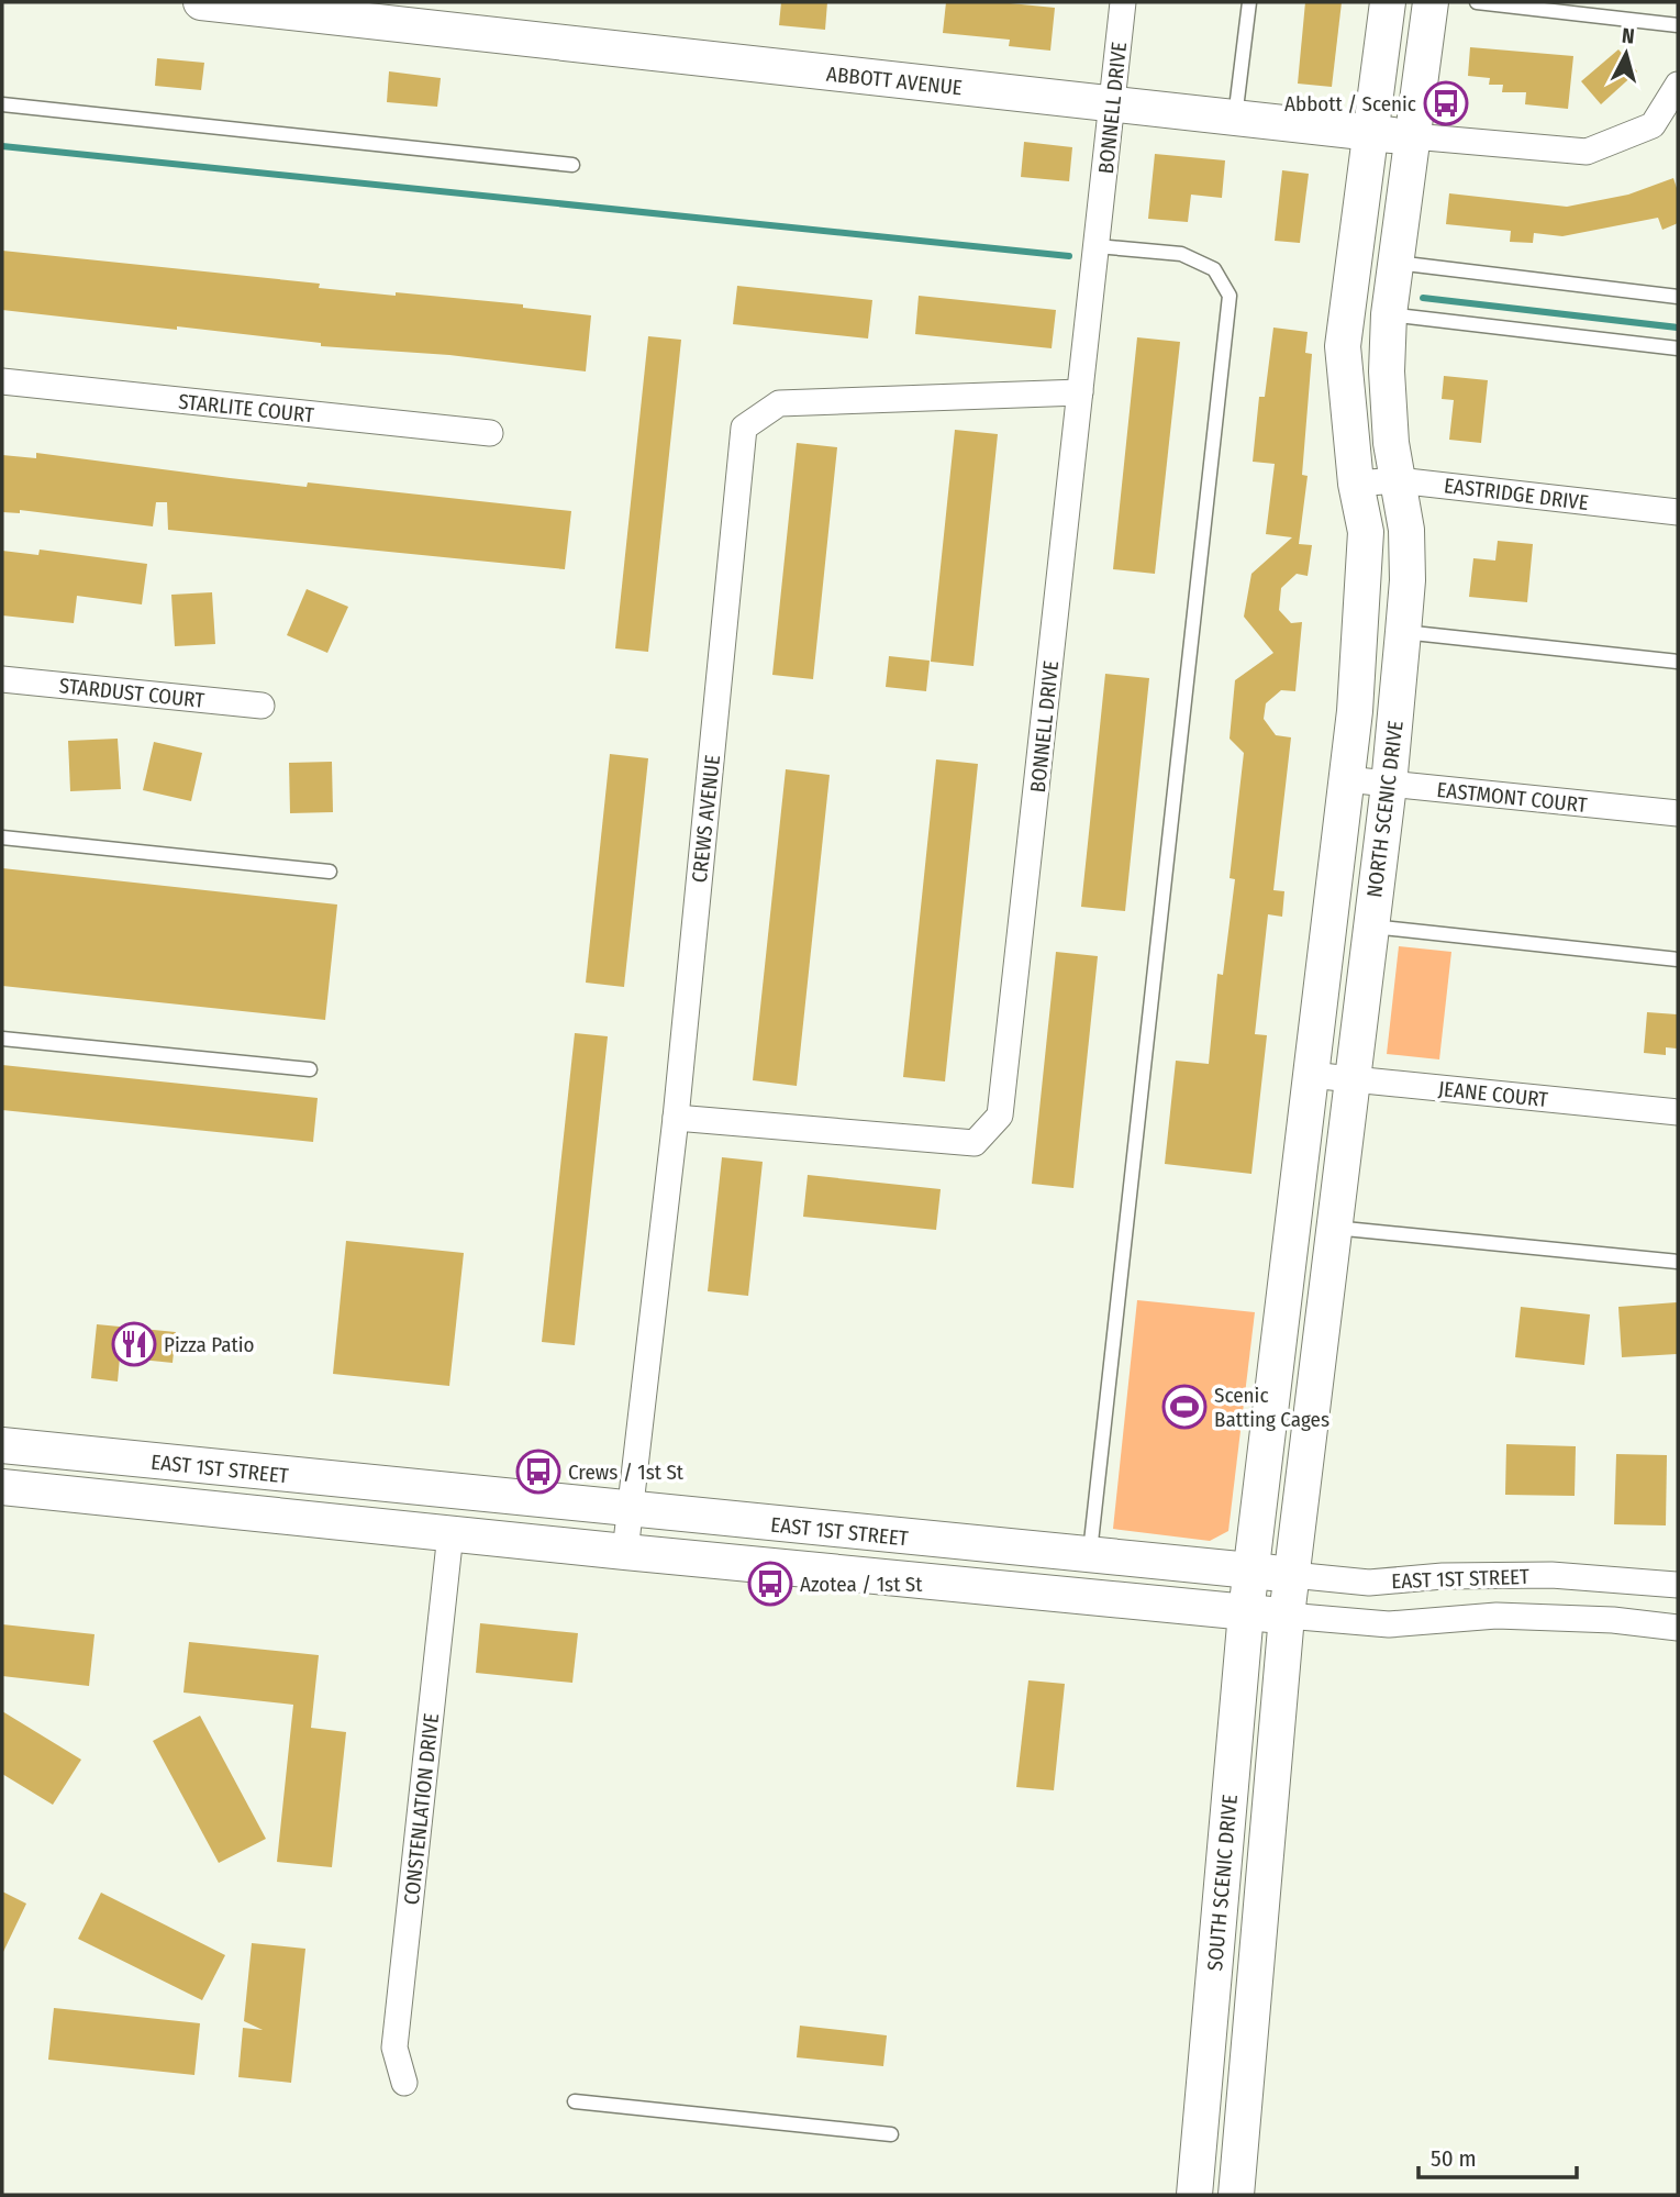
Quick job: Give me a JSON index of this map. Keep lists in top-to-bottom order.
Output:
{
  "streets": {
    "main road": [
      "ABBOTT AVENUE",
      "NORTH SCENIC DRIVE",
      "EAST 1ST STREET",
      "SOUTH SCENIC DRIVE"
    ],
    "street": [
      "BONNELL DRIVE",
      "STARLITE COURT",
      "EASTRIDGE DRIVE",
      "STARDUST COURT",
      "EASTMONT COURT",
      "CREWS AVENUE",
      "JEANE COURT",
      "CONSTENLATION DRIVE"
    ]
  },
  "crossings": [
    ["ABBOTT AVENUE", "BONNELL DRIVE"],
    ["ABBOTT AVENUE", "NORTH SCENIC DRIVE"],
    ["BONNELL DRIVE", "CREWS AVENUE"],
    ["EASTRIDGE DRIVE", "NORTH SCENIC DRIVE"],
    ["EASTMONT COURT", "NORTH SCENIC DRIVE"],
    ["NORTH SCENIC DRIVE", "JEANE COURT"],
    ["NORTH SCENIC DRIVE", "EAST 1ST STREET"],
    ["NORTH SCENIC DRIVE", "SOUTH SCENIC DRIVE"],
    ["CREWS AVENUE", "EAST 1ST STREET"],
    ["EAST 1ST STREET", "CONSTENLATION DRIVE"],
    ["EAST 1ST STREET", "SOUTH SCENIC DRIVE"]
  ],
  "places": {
    "bus stop": ["Abbott / Scenic", "Crews / 1st St", "Azotea / 1st St"],
    "restaurant": ["Pizza Patio"],
    "sports": ["Scenic Batting Cages"]
  },
  "scale_bar": "50 m",
  "north": "top"
}
